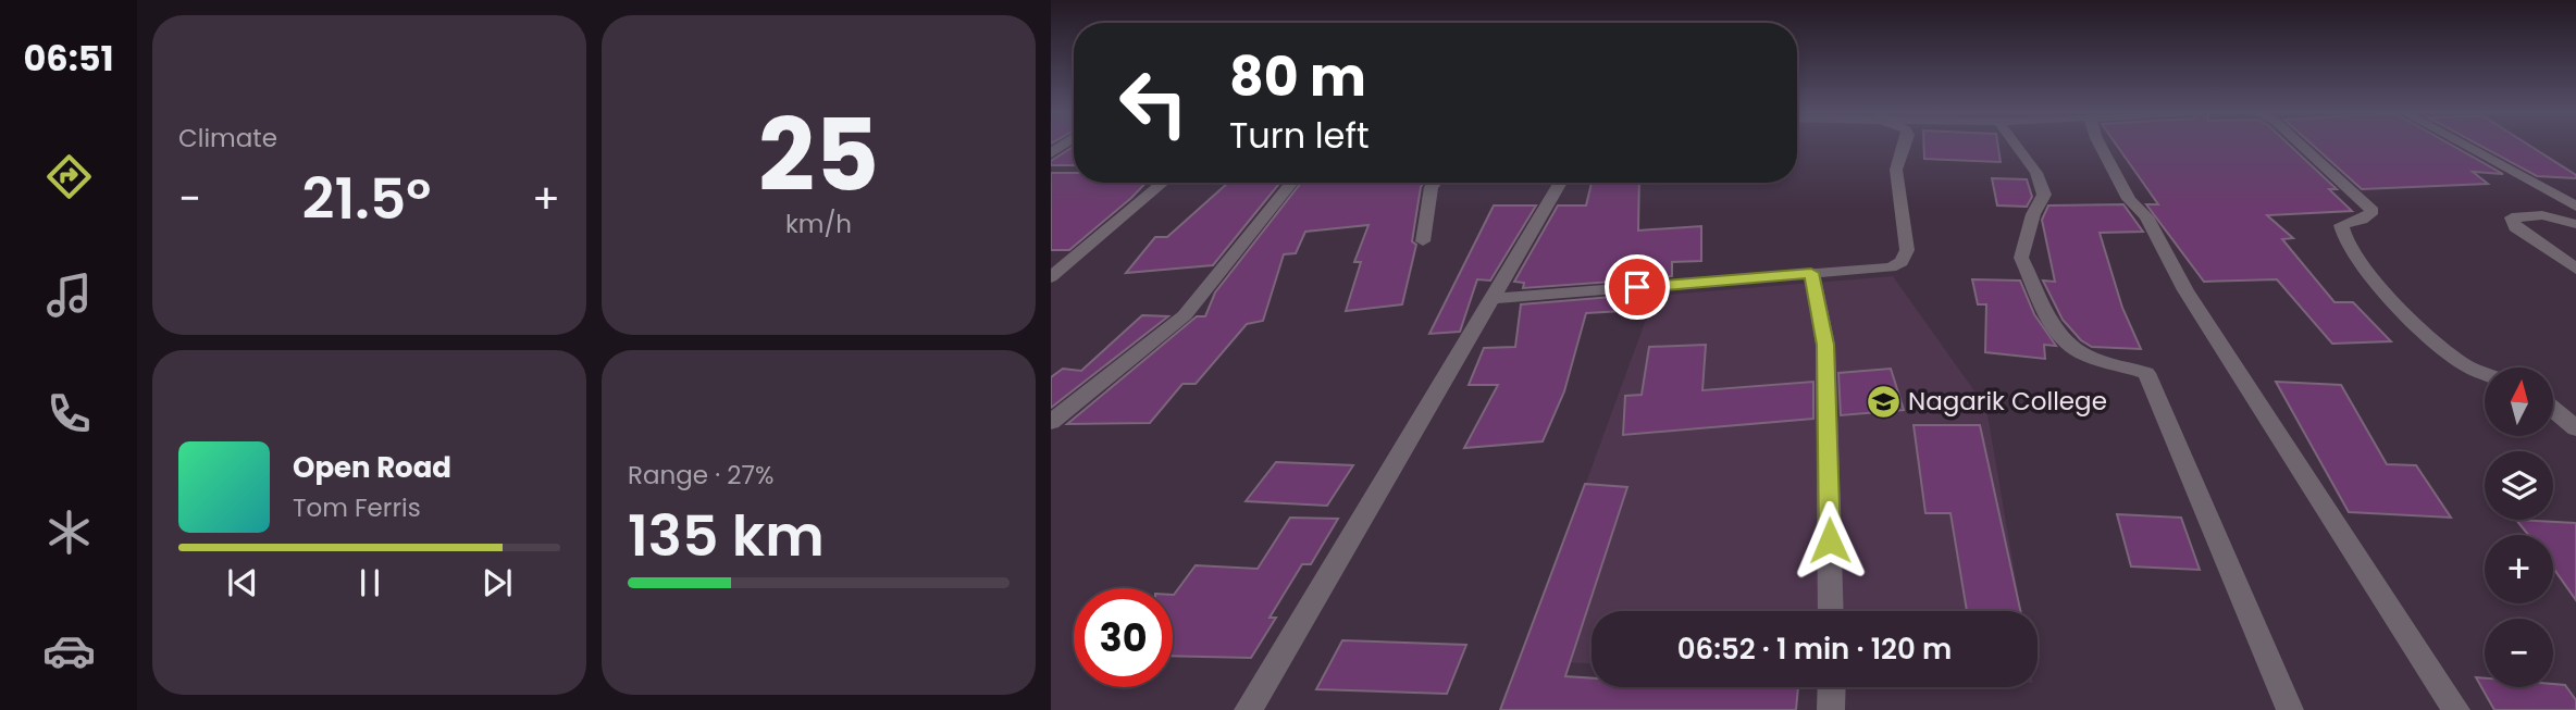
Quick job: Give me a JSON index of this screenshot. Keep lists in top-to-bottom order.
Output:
{
  "places": {
    "school or university": ["Nagarik College"]
  },
  "north": "top",
  "page": {
    "tabs": "06:51",
    "tile": [
      "Climate",
      ["25", "km/h"],
      ["Range · 27%", "135 km"]
    ],
    "turn": ["80 m", "Turn left"],
    "heat": ["−", "21.5°", "+"],
    "map_buttons": ["+", "−"],
    "song": ["Open Road", "Tom Ferris"],
    "limit": "30",
    "trip": "06:52 · 1 min · 120 m"
  }
}
